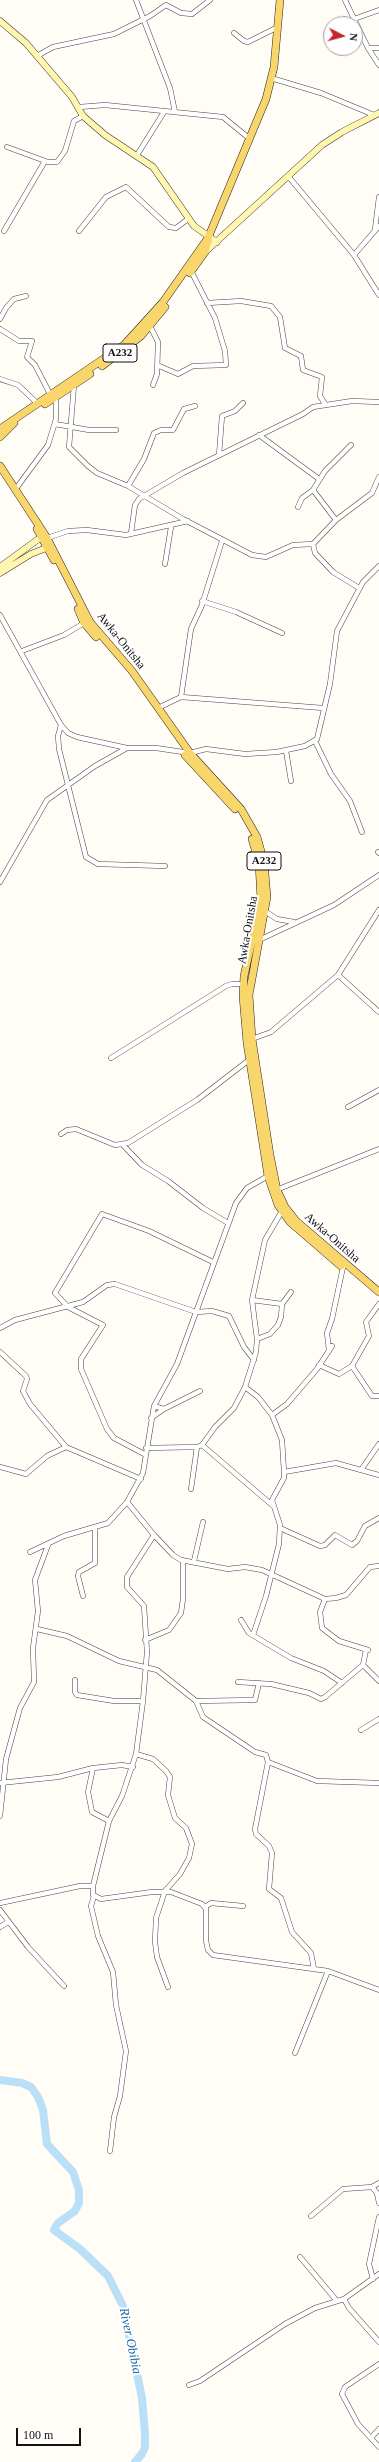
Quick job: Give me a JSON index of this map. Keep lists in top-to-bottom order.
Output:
{
  "streets": {
    "main road": ["A232", "Awka-Onitsha"]
  },
  "water": ["River Obibia"],
  "scale_bar": "100 m",
  "north": "right"
}
